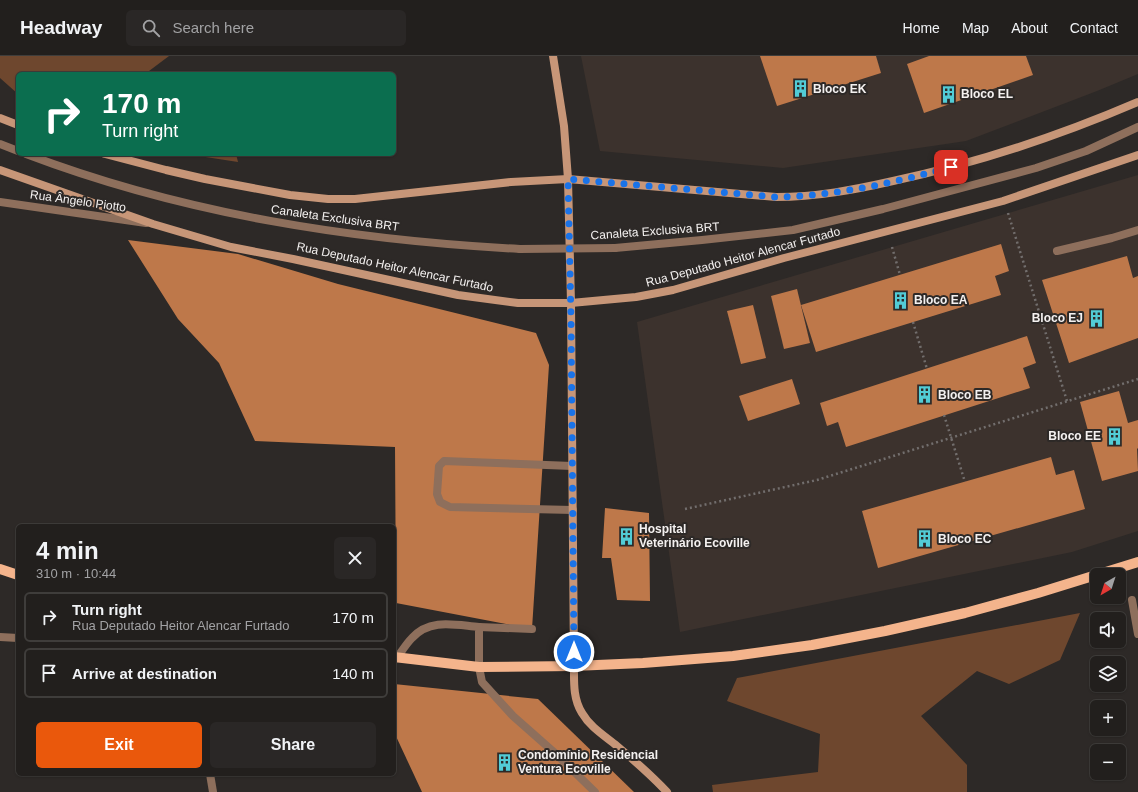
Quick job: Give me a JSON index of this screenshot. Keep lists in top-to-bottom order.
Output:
{
  "streets": {
    "street": ["Rua Ângelo Piotto", "Canaleta Exclusiva BRT", "Rua Deputado Heitor Alencar Furtado"]
  },
  "crossings": [
    ["Rua Ângelo Piotto", "Rua Deputado Heitor Alencar Furtado"]
  ],
  "places": {
    "building": [
      "Bloco EK",
      "Bloco EL",
      "Bloco EA",
      "Bloco EJ",
      "Bloco EB",
      "Bloco EE",
      "Hospital Veterinário Ecoville",
      "Bloco EC",
      "Condomínio Residencial Ventura Ecoville"
    ]
  },
  "north": "bottom left",
  "page": {
    "header": "Headway",
    "search": "Search here",
    "nav": [
      "Home",
      "Map",
      "About",
      "Contact"
    ],
    "turn": ["170 m", "Turn right"],
    "heading": ["4 min", "310 m · 10:44"],
    "map_buttons": ["+", "−"],
    "list": [
      {
        "name": "Turn right",
        "note": "Rua Deputado Heitor Alencar Furtado",
        "value": "170 m"
      },
      {
        "name": "Arrive at destination",
        "value": "140 m"
      }
    ],
    "buttons": ["Exit", "Share"]
  }
}
